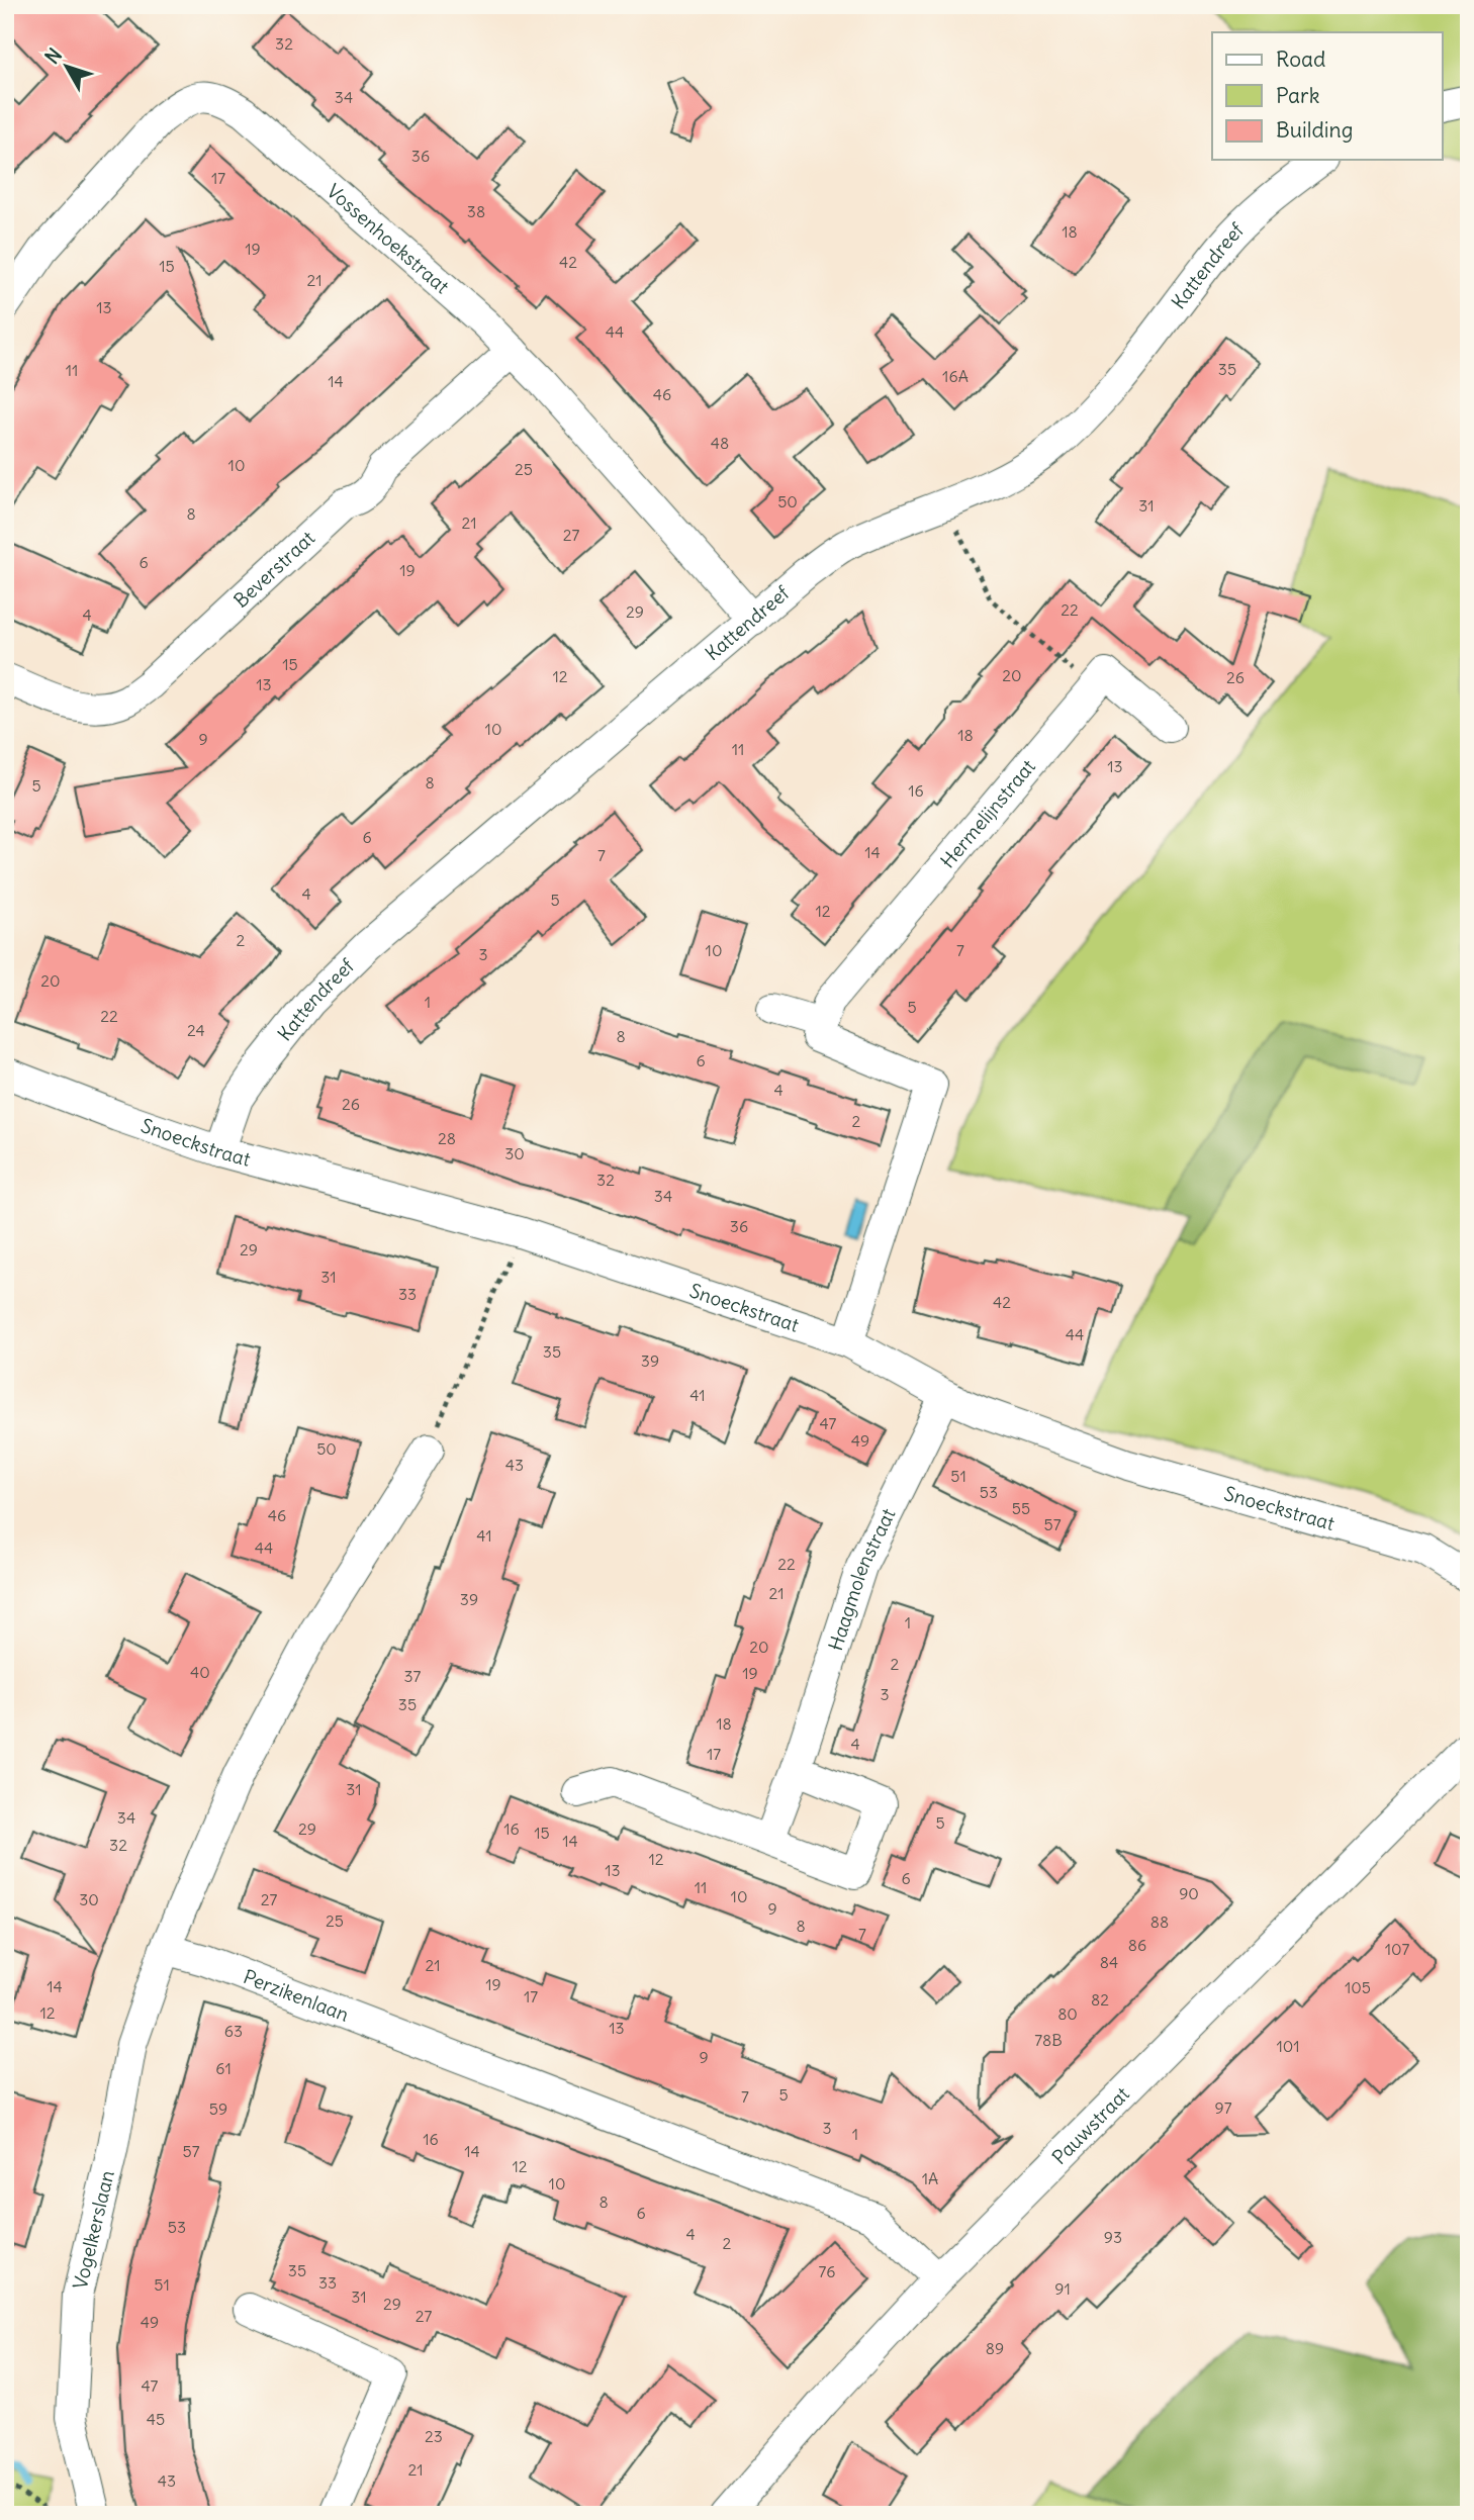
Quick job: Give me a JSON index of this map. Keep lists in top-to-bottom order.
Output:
{
  "streets": {
    "street": [
      "Vossenhoekstraat",
      "Kattendreef",
      "Beverstraat",
      "Hermelijnstraat",
      "Snoeckstraat",
      "Haagmolenstraat",
      "Perzikenlaan",
      "Pauwstraat",
      "Vogelkerslaan"
    ]
  },
  "crossings": [
    ["Vossenhoekstraat", "Kattendreef"],
    ["Vossenhoekstraat", "Beverstraat"],
    ["Kattendreef", "Snoeckstraat"],
    ["Snoeckstraat", "Haagmolenstraat"],
    ["Perzikenlaan", "Pauwstraat"],
    ["Perzikenlaan", "Vogelkerslaan"]
  ],
  "house_numbers": [
    "32",
    "34",
    "36",
    "17",
    "38",
    "18",
    "19",
    "42",
    "15",
    "21",
    "13",
    "44",
    "35",
    "11",
    "16A",
    "14",
    "46",
    "48",
    "10",
    "25",
    "50",
    "31",
    "8",
    "21",
    "27",
    "6",
    "19",
    "22",
    "29",
    "4",
    "15",
    "20",
    "12",
    "26",
    "13",
    "10",
    "18",
    "9",
    "11",
    "13",
    "8",
    "5",
    "16",
    "6",
    "14",
    "7",
    "4",
    "5",
    "12",
    "2",
    "10",
    "7",
    "3",
    "20",
    "1",
    "5",
    "22",
    "24",
    "8",
    "6",
    "4",
    "26",
    "2",
    "28",
    "30",
    "32",
    "34",
    "36",
    "29",
    "31",
    "33",
    "42",
    "44",
    "35",
    "39",
    "41",
    "47",
    "49",
    "50",
    "43",
    "51",
    "53",
    "55",
    "46",
    "57",
    "41",
    "44",
    "22",
    "21",
    "39",
    "1",
    "20",
    "2",
    "40",
    "19",
    "37",
    "3",
    "35",
    "18",
    "4",
    "17",
    "31",
    "34",
    "5",
    "29",
    "16",
    "15",
    "14",
    "32",
    "12",
    "13",
    "6",
    "11",
    "90",
    "10",
    "30",
    "27",
    "9",
    "25",
    "88",
    "8",
    "7",
    "86",
    "107",
    "84",
    "21",
    "19",
    "14",
    "105",
    "17",
    "82",
    "12",
    "80",
    "13",
    "63",
    "78B",
    "101",
    "9",
    "61",
    "5",
    "7",
    "97",
    "59",
    "3",
    "1",
    "16",
    "57",
    "14",
    "12",
    "1A",
    "10",
    "8",
    "6",
    "53",
    "4",
    "93",
    "2",
    "35",
    "76",
    "33",
    "51",
    "91",
    "31",
    "29",
    "27",
    "49",
    "89",
    "47",
    "45",
    "23",
    "21",
    "43"
  ],
  "legend": ["Road", "Park", "Building"],
  "north": "top left"
}
